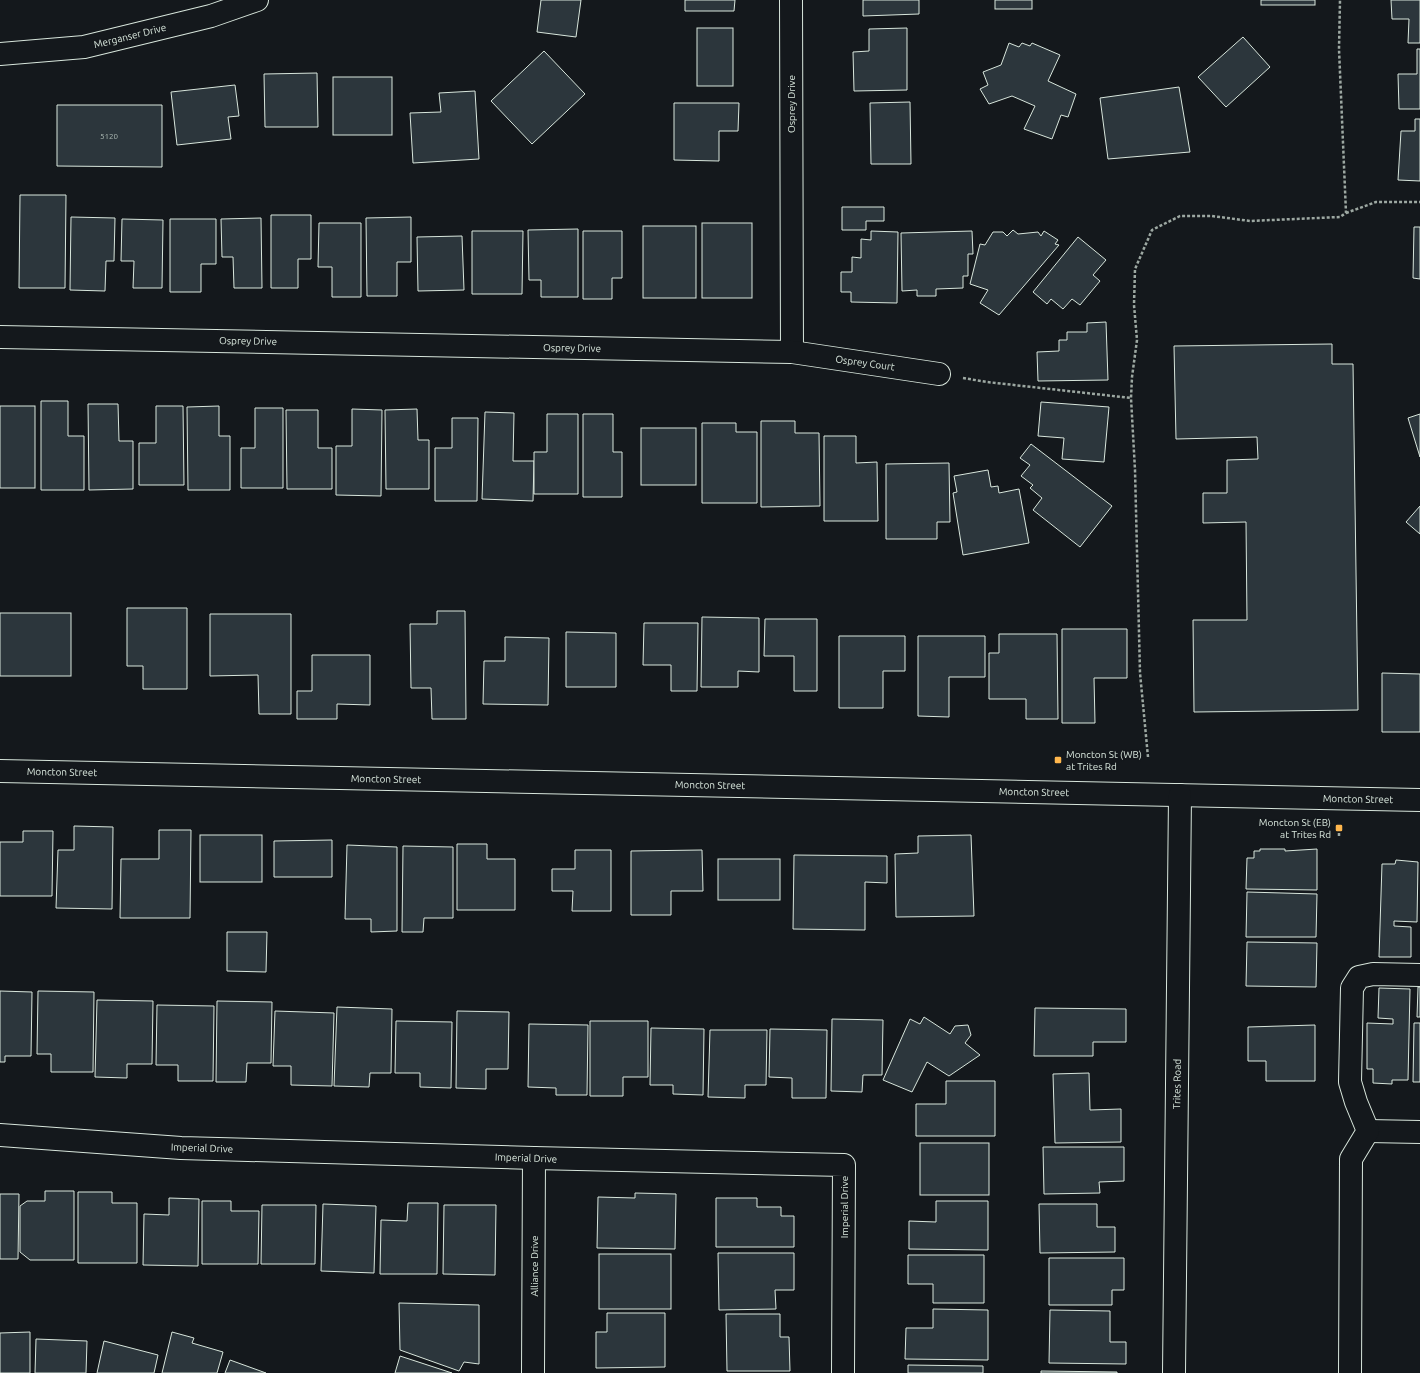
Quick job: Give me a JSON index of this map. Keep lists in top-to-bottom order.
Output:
{
  "streets": {
    "street": [
      "Merganser Drive",
      "Osprey Drive",
      "Osprey Court",
      "Moncton Street",
      "Trites Road",
      "Imperial Drive",
      "Alliance Drive"
    ]
  },
  "crossings": [
    ["Osprey Drive", "Osprey Court"],
    ["Moncton Street", "Trites Road"],
    ["Imperial Drive", "Alliance Drive"]
  ],
  "places": {
    "transit": ["Moncton St (WB) at Trites Rd", "Moncton St (EB) at Trites Rd"]
  },
  "house_numbers": ["5120"]
}
